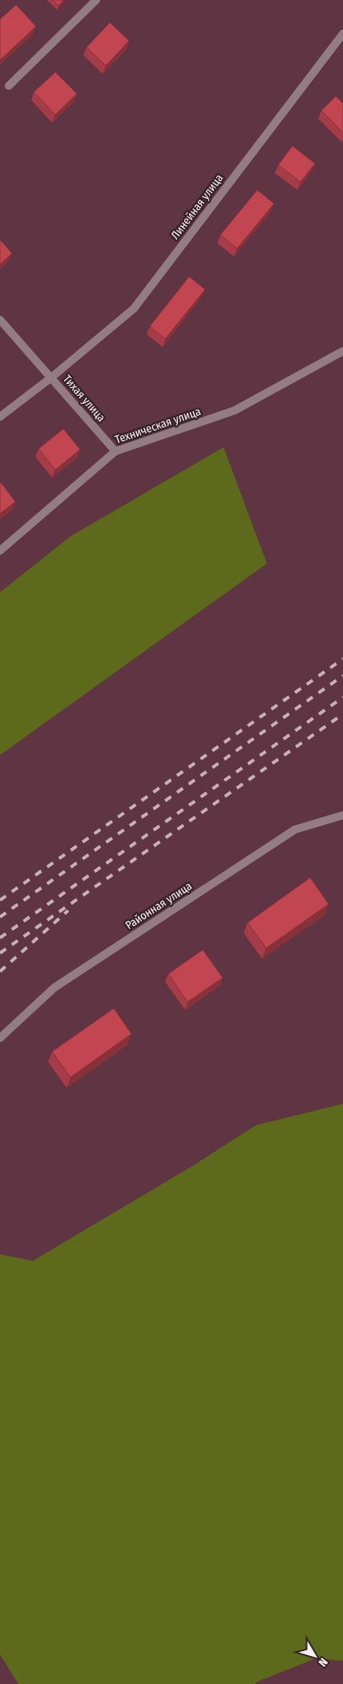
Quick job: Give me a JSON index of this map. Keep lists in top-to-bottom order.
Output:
{
  "streets": {
    "street": [
      "Линейная улица",
      "Тихая улица",
      "Техническая улица",
      "Районная улица"
    ]
  },
  "crossings": [
    ["Линейная улица", "Тихая улица"],
    ["Тихая улица", "Техническая улица"]
  ],
  "north": "bottom right"
}
